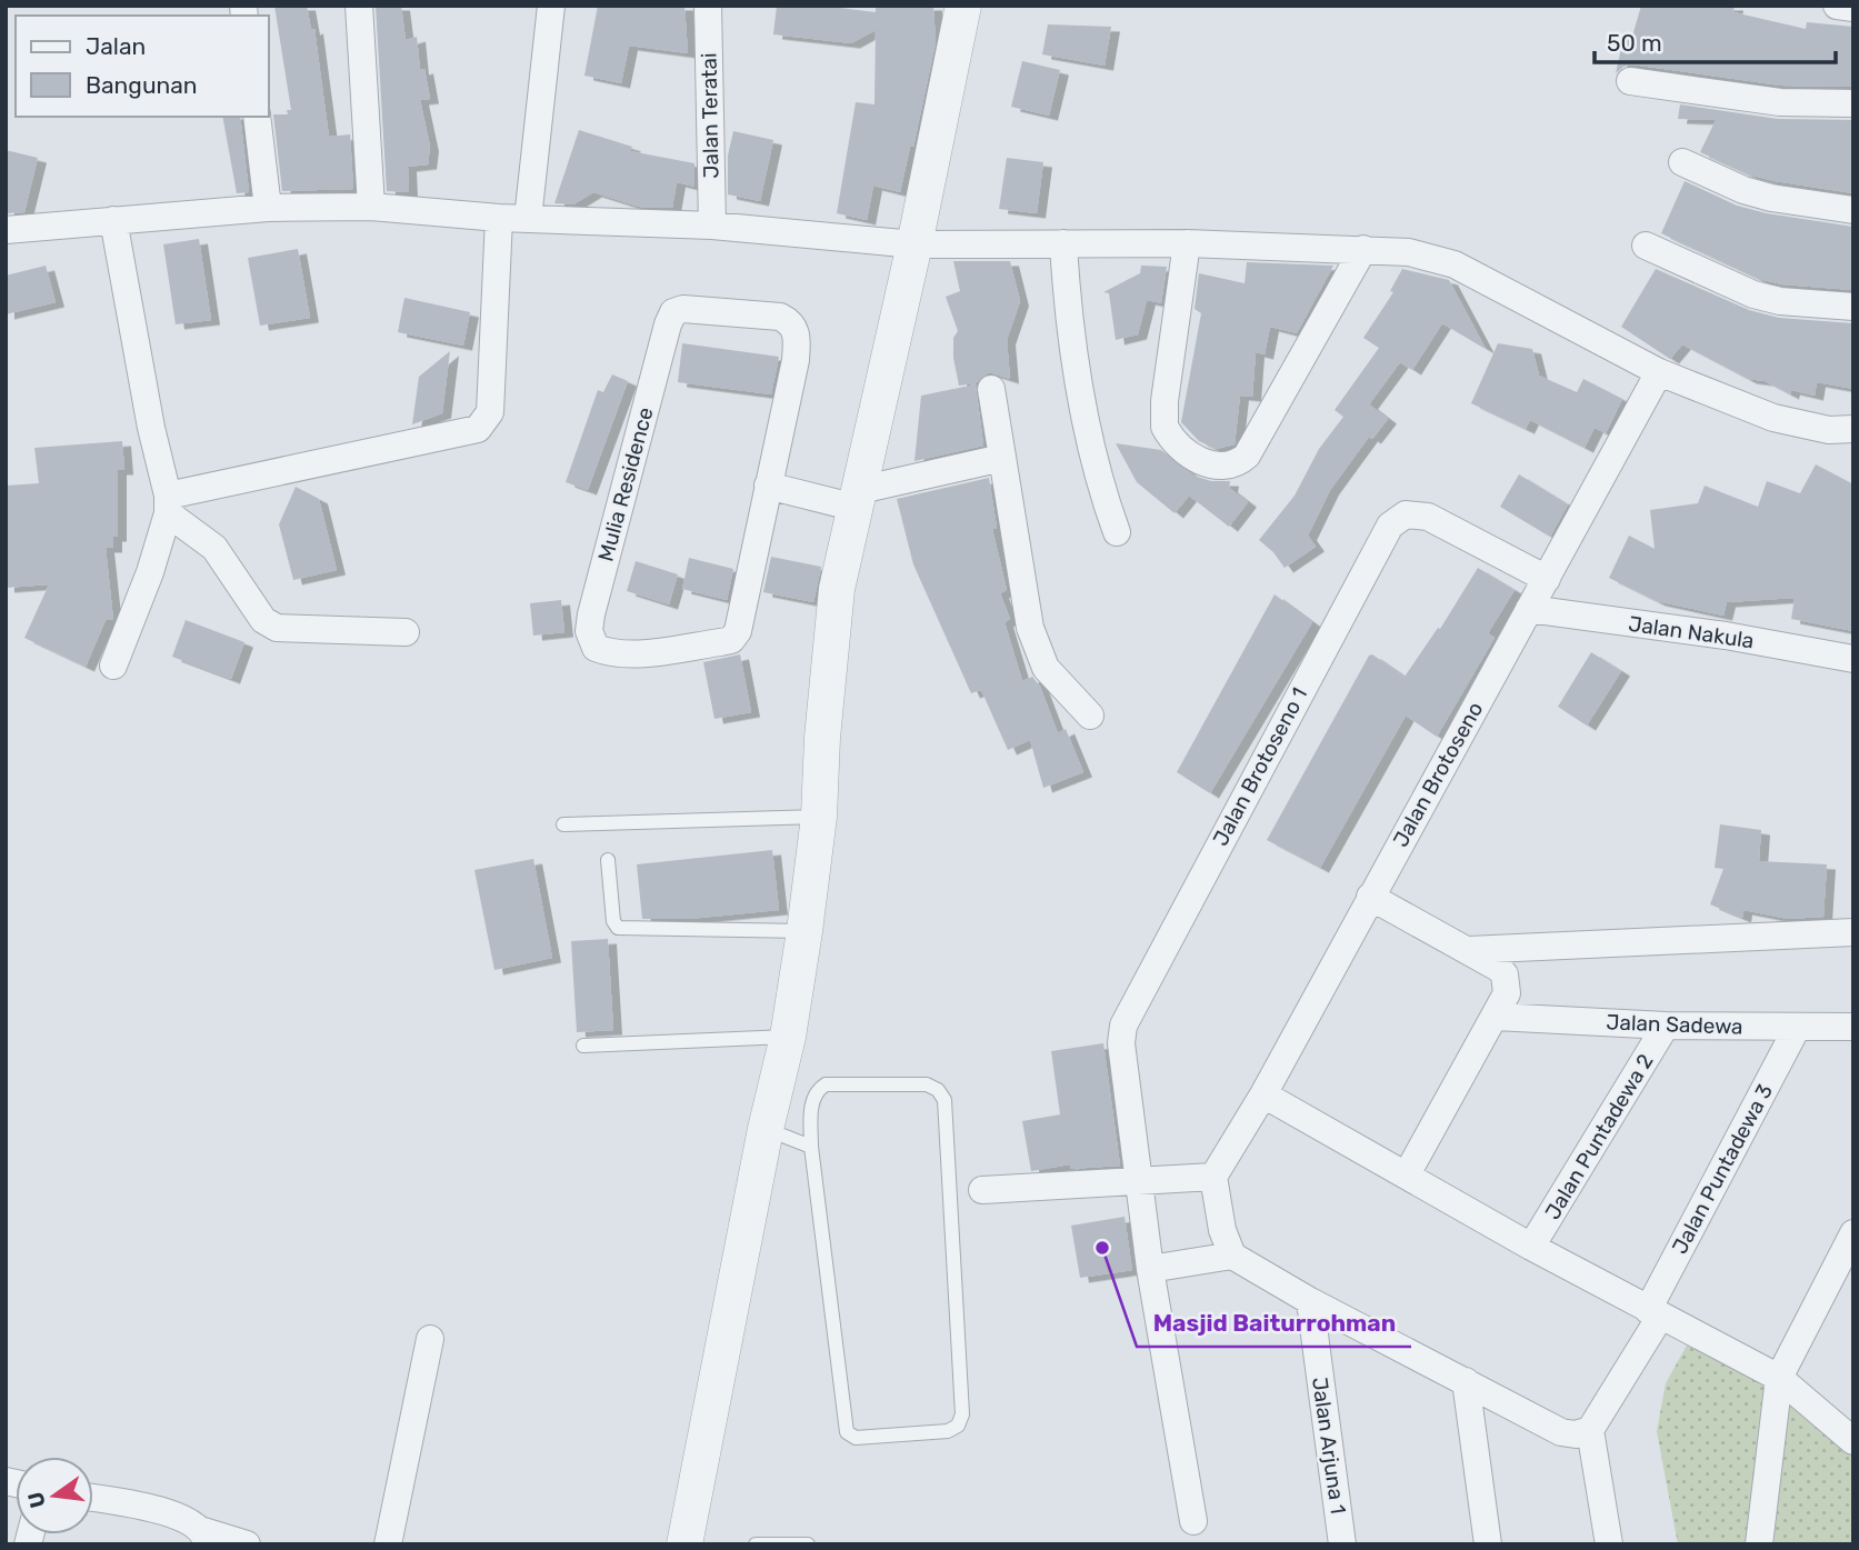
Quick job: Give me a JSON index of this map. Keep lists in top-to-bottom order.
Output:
{
  "streets": {
    "street": [
      "Jalan Teratai",
      "Mulia Residence",
      "Jalan Nakula",
      "Jalan Brotoseno 1",
      "Jalan Brotoseno",
      "Jalan Sadewa",
      "Jalan Puntadewa 2",
      "Jalan Puntadewa 3",
      "Jalan Arjuna 1"
    ]
  },
  "crossings": [
    ["Jalan Nakula", "Jalan Brotoseno"],
    ["Jalan Brotoseno 1", "Jalan Brotoseno"],
    ["Jalan Sadewa", "Jalan Puntadewa 2"],
    ["Jalan Sadewa", "Jalan Puntadewa 3"]
  ],
  "places": ["Masjid Baiturrohman"],
  "legend": ["Jalan", "Bangunan"],
  "scale_bar": "50 m",
  "north": "left"
}
